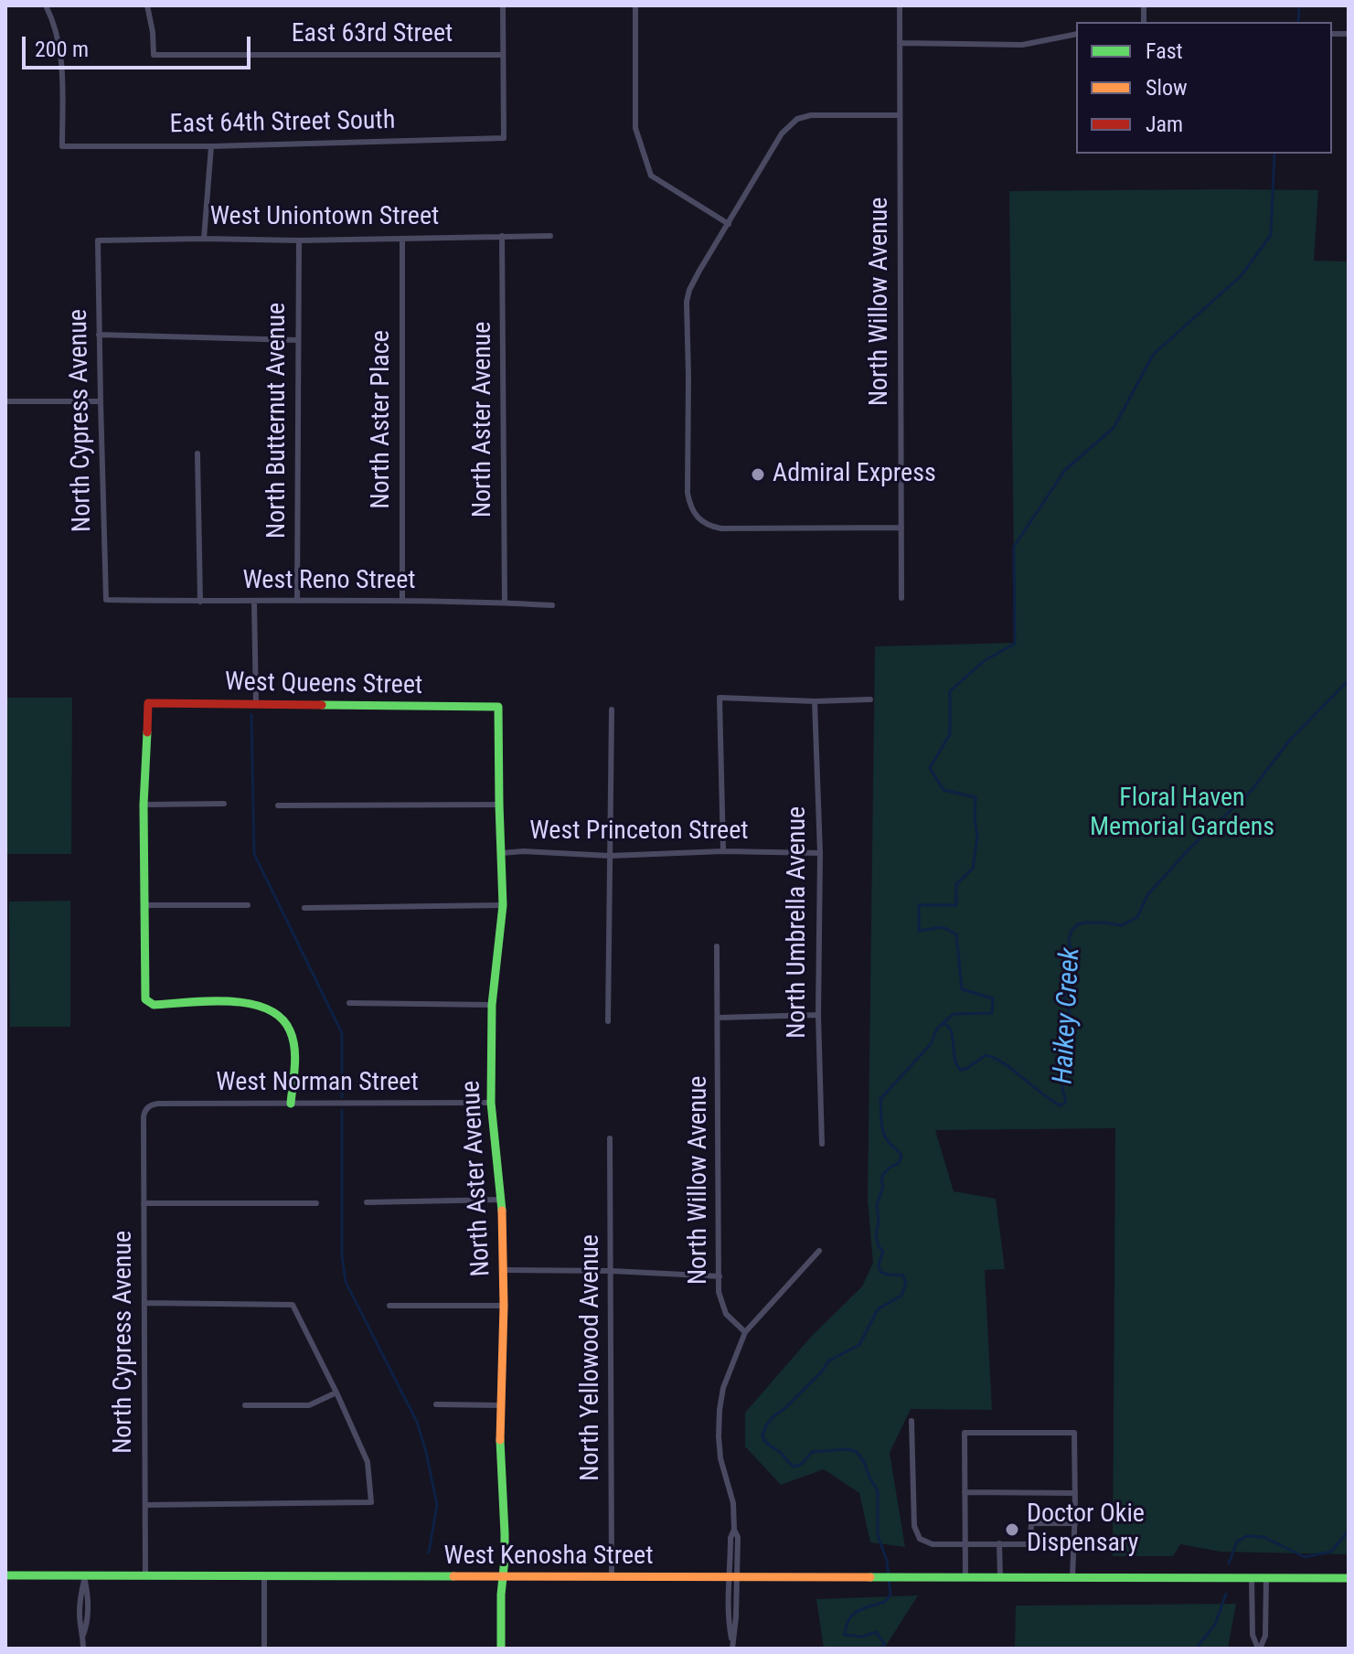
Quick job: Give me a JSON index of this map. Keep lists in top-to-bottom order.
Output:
{
  "streets": {
    "street": [
      "East 63rd Street",
      "East 64th Street South",
      "West Uniontown Street",
      "North Willow Avenue",
      "North Aster Place",
      "North Aster Avenue",
      "North Cypress Avenue",
      "North Butternut Avenue",
      "West Reno Street",
      "West Queens Street",
      "West Princeton Street",
      "North Umbrella Avenue",
      "West Norman Street",
      "North Yellowood Avenue",
      "West Kenosha Street"
    ]
  },
  "crossings": [
    ["East 63rd Street", "East 64th Street South"],
    ["West Uniontown Street", "North Aster Place"],
    ["West Uniontown Street", "North Aster Avenue"],
    ["West Uniontown Street", "North Cypress Avenue"],
    ["West Uniontown Street", "North Butternut Avenue"],
    ["North Aster Place", "West Reno Street"],
    ["North Aster Avenue", "West Reno Street"],
    ["North Aster Avenue", "West Queens Street"],
    ["North Aster Avenue", "West Princeton Street"],
    ["North Aster Avenue", "West Norman Street"],
    ["North Aster Avenue", "West Kenosha Street"],
    ["North Cypress Avenue", "West Reno Street"],
    ["North Cypress Avenue", "West Norman Street"],
    ["North Cypress Avenue", "West Kenosha Street"],
    ["North Butternut Avenue", "West Reno Street"],
    ["West Princeton Street", "North Umbrella Avenue"],
    ["North Yellowood Avenue", "West Kenosha Street"]
  ],
  "water": ["Haikey Creek"],
  "parks": ["Floral Haven Memorial Gardens"],
  "places": ["Admiral Express", "Doctor Okie Dispensary"],
  "legend": ["Fast", "Slow", "Jam"],
  "scale_bar": "200 m"
}
